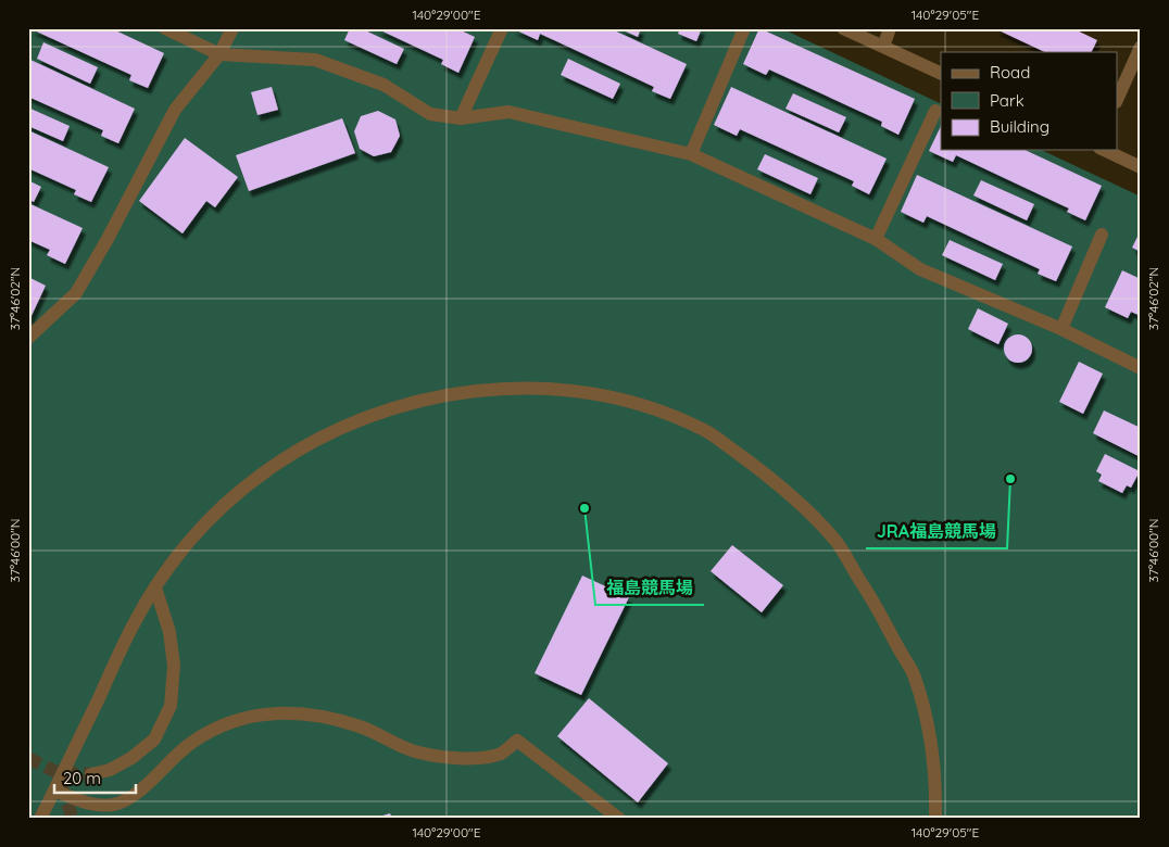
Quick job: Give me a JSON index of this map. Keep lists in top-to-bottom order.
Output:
{
  "places": ["JRA福島競馬場", "福島競馬場"],
  "legend": ["Road", "Park", "Building"],
  "scale_bar": "20 m",
  "coordinates": [
    "140°29'00\"E",
    "140°29'05\"E",
    "37°46'02\"N",
    "37°46'00\"N"
  ]
}
